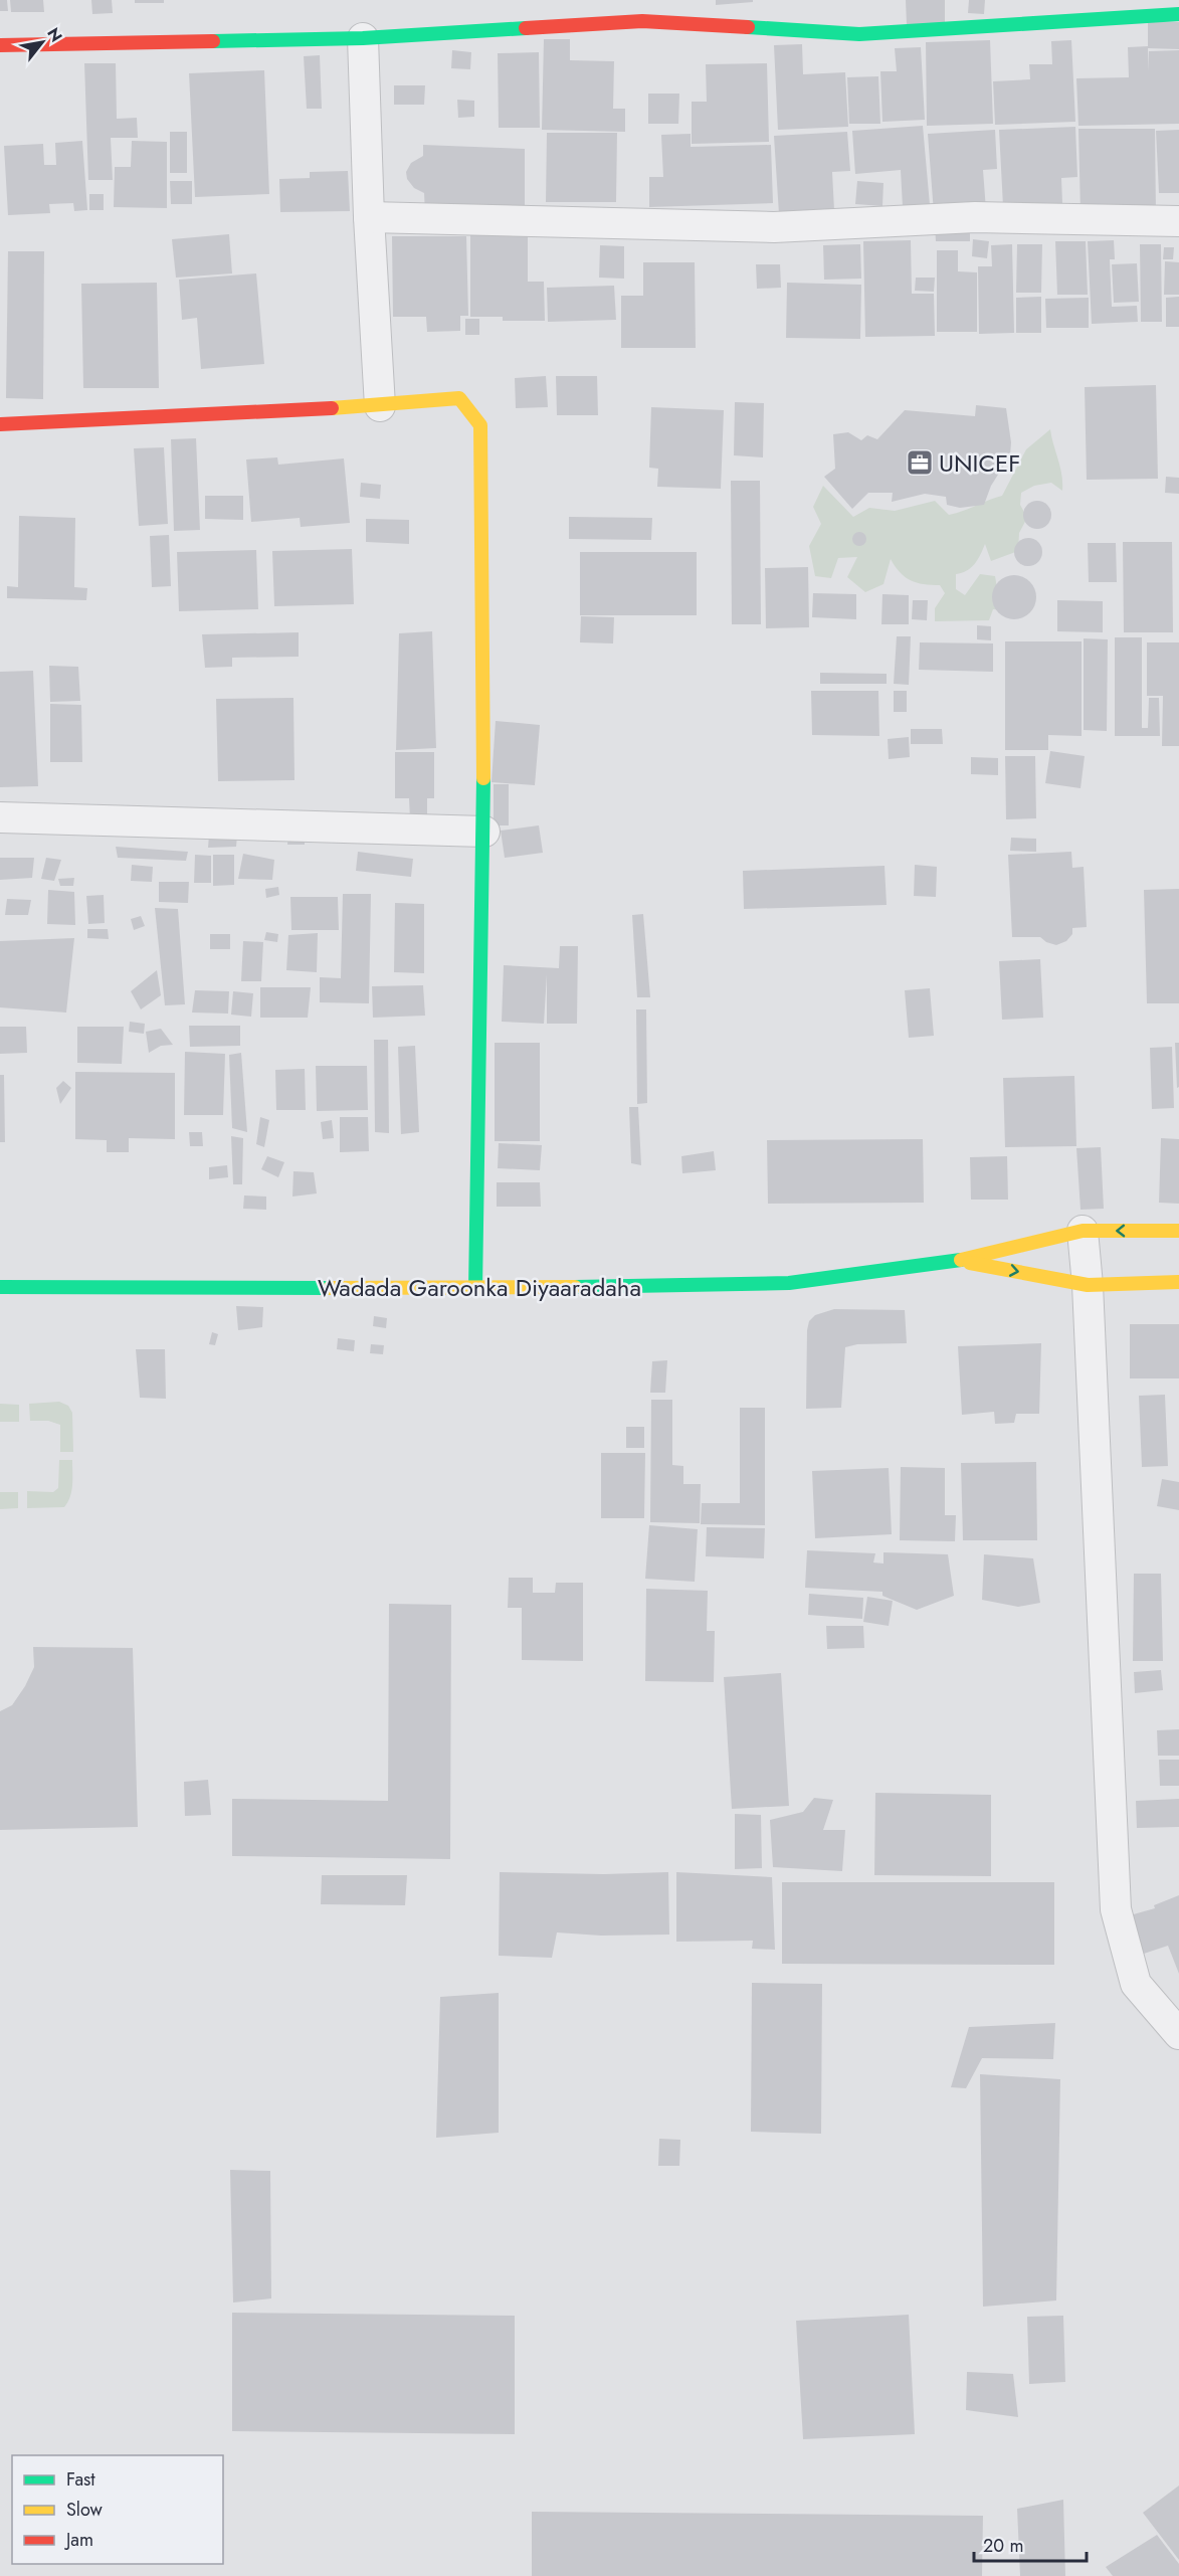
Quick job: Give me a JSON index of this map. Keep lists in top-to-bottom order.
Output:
{
  "streets": {
    "street": ["Wadada Garoonka Diyaaradaha"]
  },
  "places": {
    "office": ["UNICEF"]
  },
  "legend": ["Fast", "Slow", "Jam"],
  "scale_bar": "20 m",
  "north": "top right"
}
